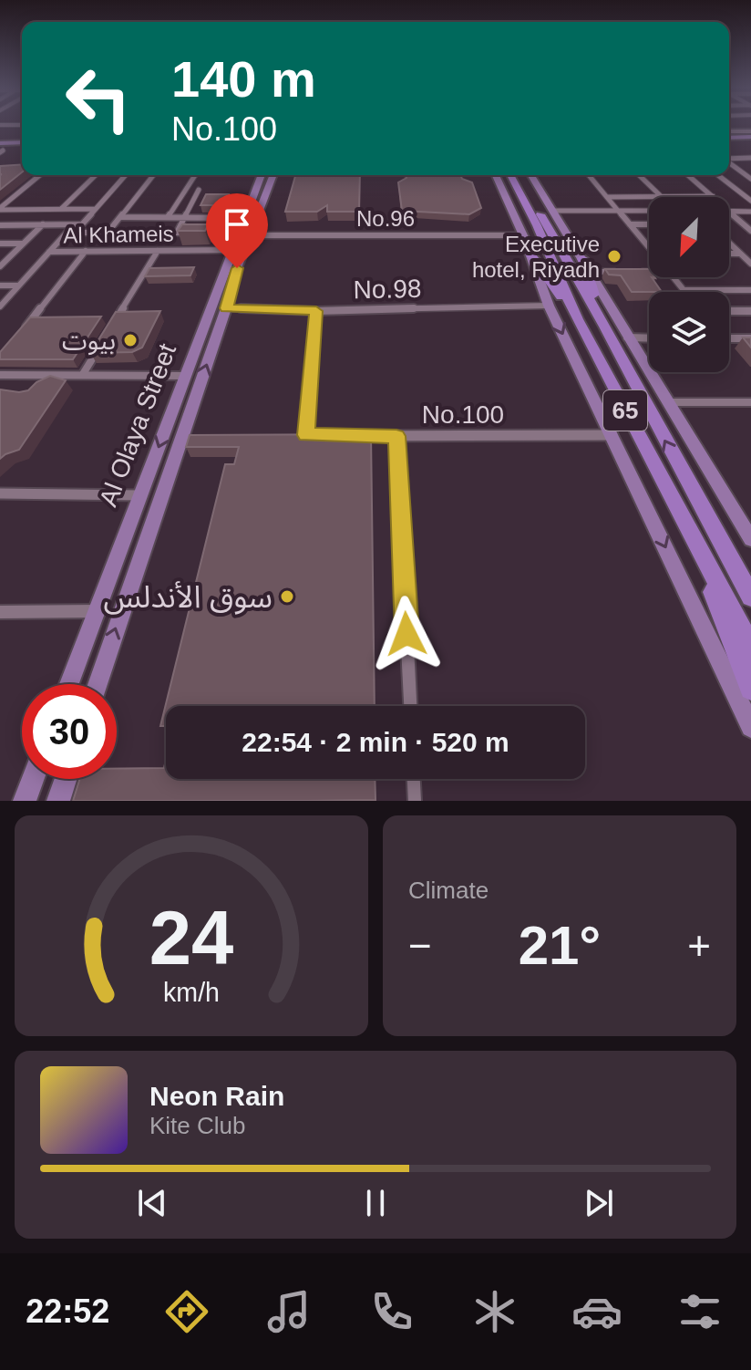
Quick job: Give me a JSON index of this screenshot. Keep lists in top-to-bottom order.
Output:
{
  "streets": {
    "highway": ["65"],
    "main road": ["Al Olaya Street"],
    "street": [
      "No.96",
      "Al Khameis",
      "No.98",
      "No.100"
    ]
  },
  "crossings": [
    ["No.96", "Al Olaya Street"],
    ["Al Khameis", "Al Olaya Street"],
    ["No.98", "Al Olaya Street"]
  ],
  "places": ["Executive hotel, Riyadh", "بيوت", "سوق الأندلس"],
  "north": "bottom left",
  "page": {
    "turn": ["140 m", "No.100"],
    "limit": "30",
    "trip": "22:54 · 2 min · 520 m",
    "tile": "Climate",
    "heat": ["−", "21°", "+"],
    "song": ["Neon Rain", "Kite Club"],
    "tabs": "22:52",
    "gauge": ["24", "km/h"]
  }
}
